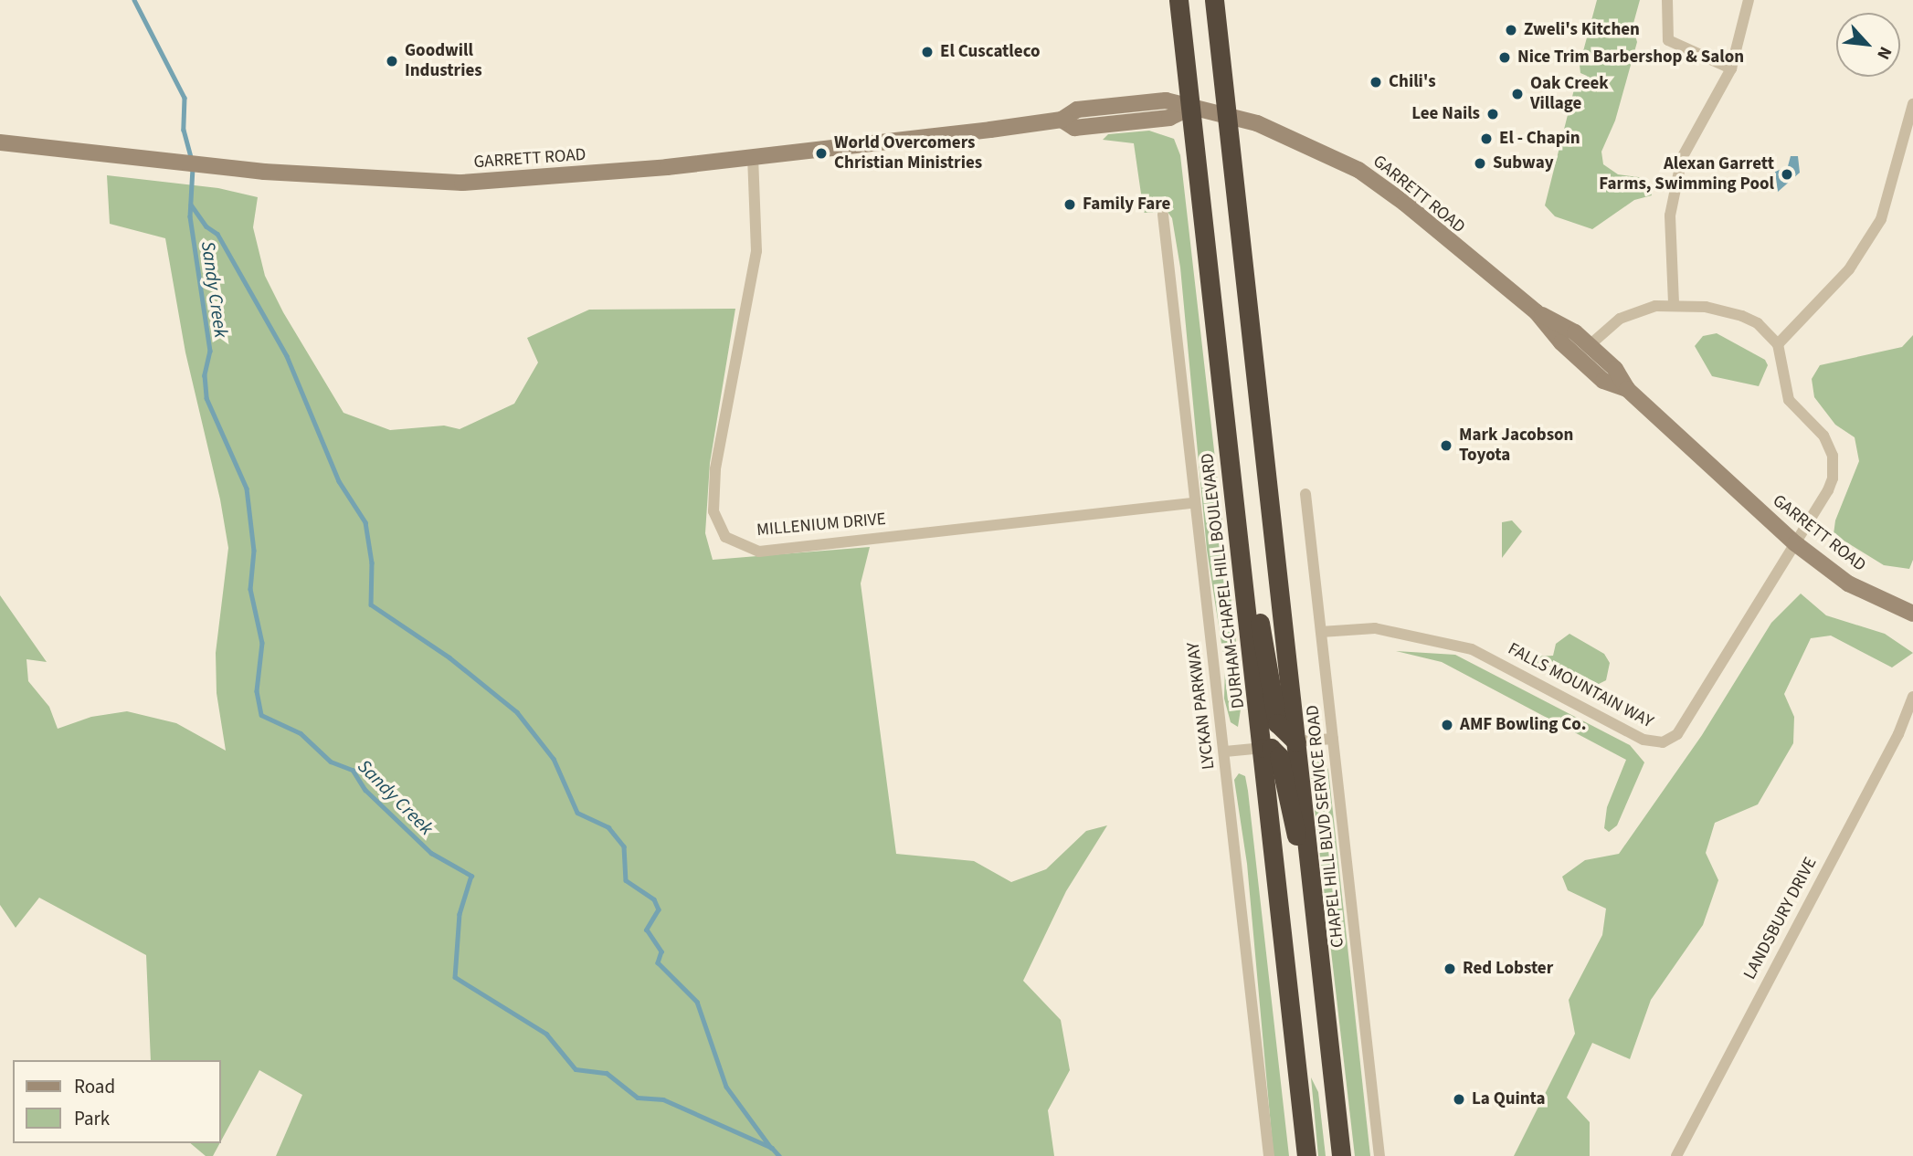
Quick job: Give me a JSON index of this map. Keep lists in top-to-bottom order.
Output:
{
  "streets": {
    "highway": ["DURHAM-CHAPEL HILL BOULEVARD"],
    "street": [
      "GARRETT ROAD",
      "MILLENIUM DRIVE",
      "FALLS MOUNTAIN WAY",
      "LYCKAN PARKWAY",
      "CHAPEL HILL BLVD SERVICE ROAD",
      "LANDSBURY DRIVE"
    ]
  },
  "crossings": [
    ["GARRETT ROAD", "MILLENIUM DRIVE"],
    ["GARRETT ROAD", "DURHAM-CHAPEL HILL BOULEVARD"],
    ["GARRETT ROAD", "FALLS MOUNTAIN WAY"],
    ["MILLENIUM DRIVE", "LYCKAN PARKWAY"],
    ["FALLS MOUNTAIN WAY", "CHAPEL HILL BLVD SERVICE ROAD"]
  ],
  "water": ["Sandy Creek"],
  "places": [
    "Zweli's Kitchen",
    "El Cuscatleco",
    "Nice Trim Barbershop & Salon",
    "Goodwill Industries",
    "Chili's",
    "Oak Creek Village",
    "Lee Nails",
    "El - Chapin",
    "World Overcomers Christian Ministries",
    "Subway",
    "Alexan Garrett Farms, Swimming Pool",
    "Family Fare",
    "Mark Jacobson Toyota",
    "AMF Bowling Co.",
    "Red Lobster",
    "La Quinta"
  ],
  "legend": ["Road", "Park"],
  "north": "bottom right"
}
